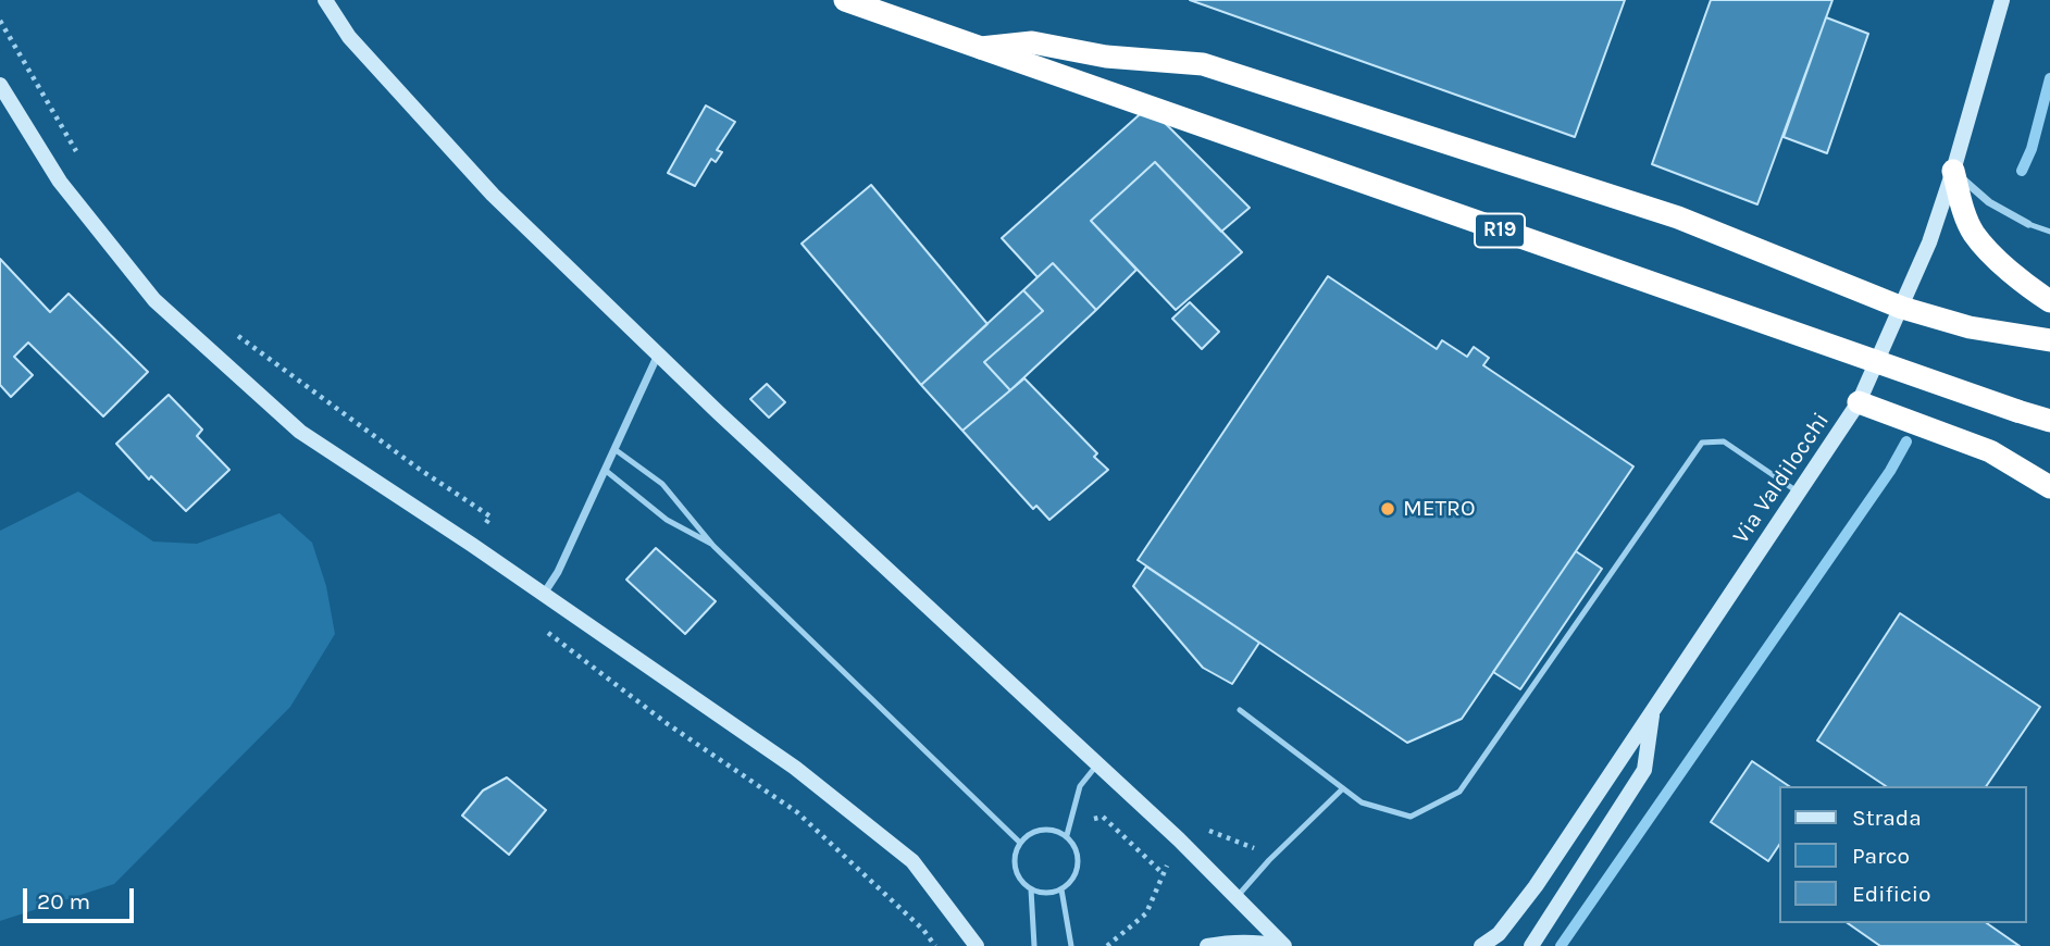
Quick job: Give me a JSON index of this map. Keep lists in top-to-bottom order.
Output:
{
  "streets": {
    "highway": ["R19"],
    "main road": ["Via Valdilocchi"]
  },
  "places": ["METRO"],
  "legend": ["Strada", "Parco", "Edificio"],
  "scale_bar": "20 m"
}
